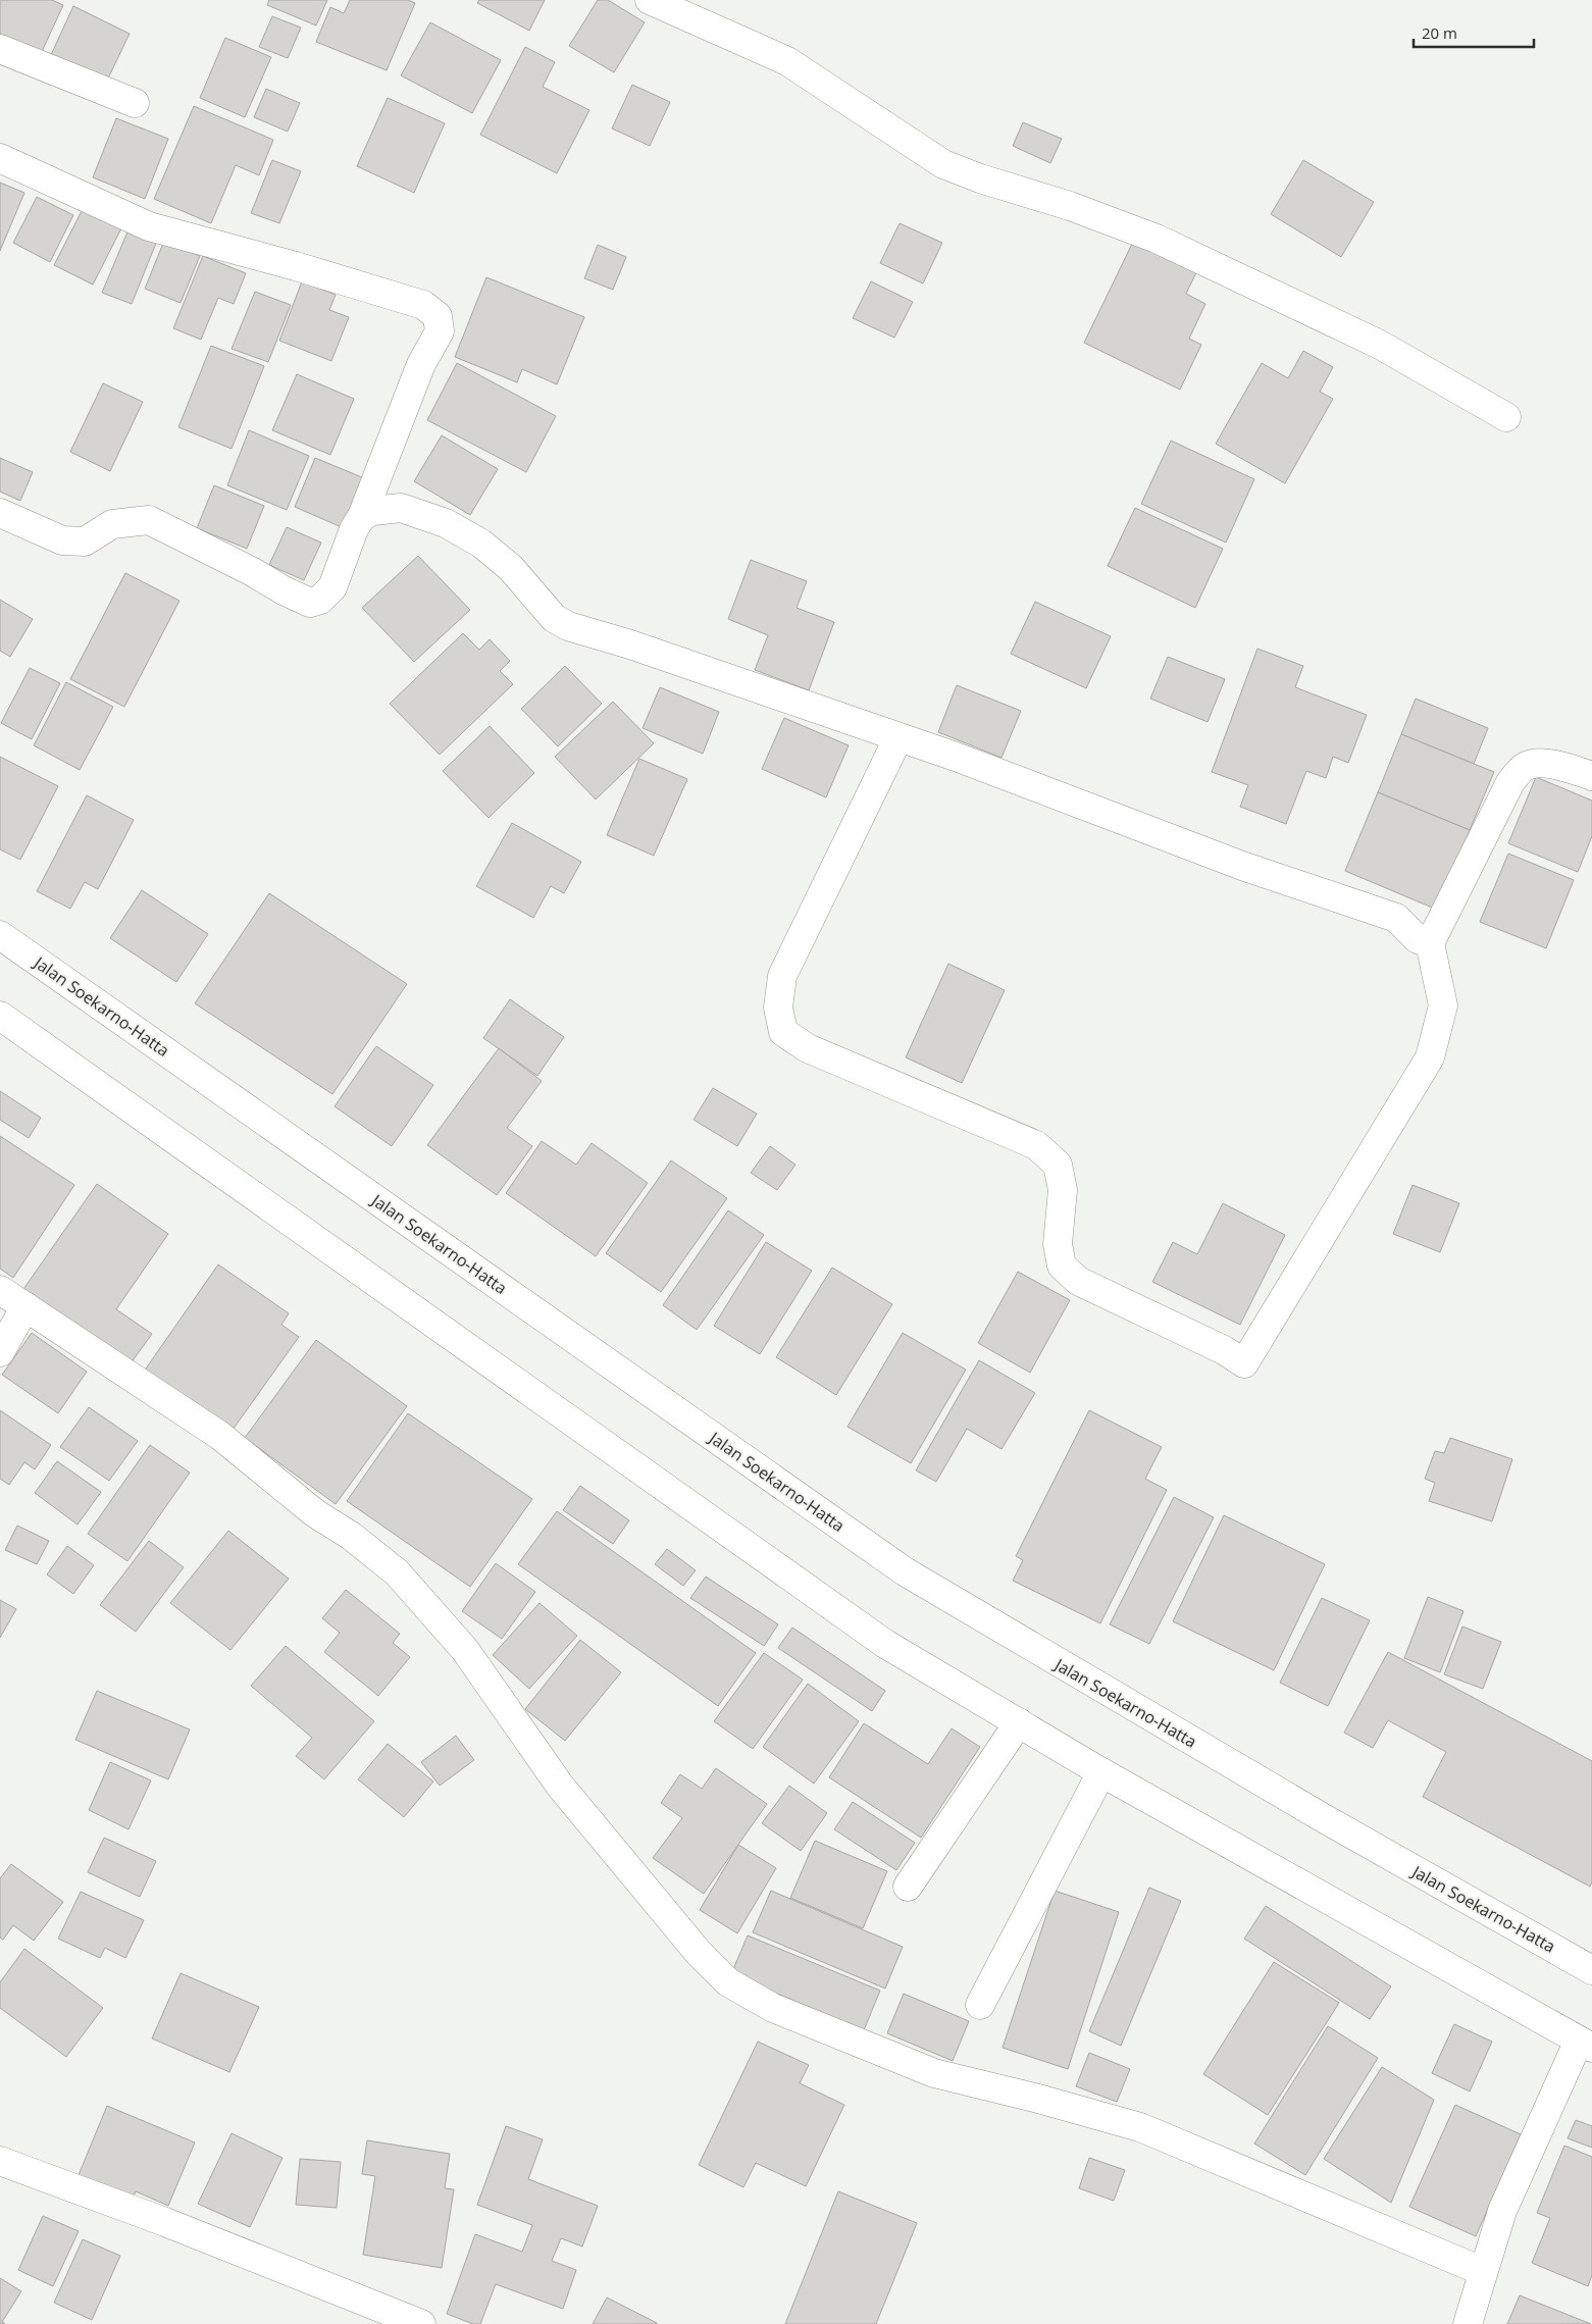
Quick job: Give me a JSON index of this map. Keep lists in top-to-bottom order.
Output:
{
  "streets": {
    "main road": ["Jalan Soekarno-Hatta"]
  },
  "scale_bar": "20 m"
}
